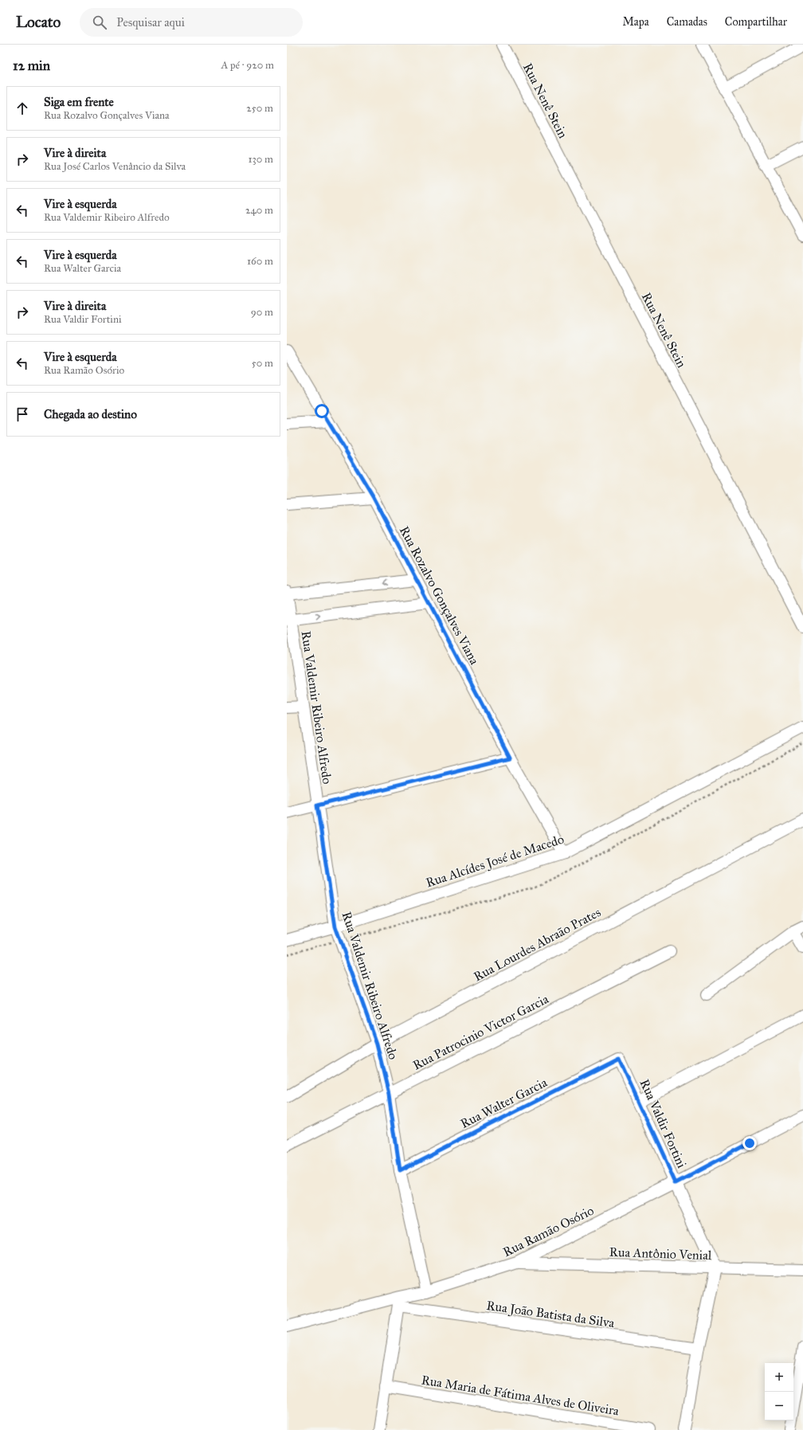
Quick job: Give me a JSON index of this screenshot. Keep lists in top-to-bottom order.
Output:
{
  "streets": {
    "street": [
      "Rua Nenê Stein",
      "Rua Rozalvo Gonçalves Viana",
      "Rua Valdemir Ribeiro Alfredo",
      "Rua Alcídes José de Macedo",
      "Rua Lourdes Abraão Prates",
      "Rua Patrocinio Victor Garcia",
      "Rua Walter Garcia",
      "Rua Valdir Fortini",
      "Rua Ramão Osório",
      "Rua Antônio Venial",
      "Rua João Batista da Silva",
      "Rua Maria de Fátima Alves de Oliveira"
    ]
  },
  "crossings": [
    ["Rua Rozalvo Gonçalves Viana", "Rua Alcídes José de Macedo"],
    ["Rua Valdemir Ribeiro Alfredo", "Rua Alcídes José de Macedo"],
    ["Rua Valdemir Ribeiro Alfredo", "Rua Lourdes Abraão Prates"],
    ["Rua Valdemir Ribeiro Alfredo", "Rua Patrocinio Victor Garcia"],
    ["Rua Valdemir Ribeiro Alfredo", "Rua Walter Garcia"],
    ["Rua Valdemir Ribeiro Alfredo", "Rua Ramão Osório"],
    ["Rua Walter Garcia", "Rua Valdir Fortini"],
    ["Rua Valdir Fortini", "Rua Ramão Osório"],
    ["Rua Valdir Fortini", "Rua Antônio Venial"],
    ["Rua Ramão Osório", "Rua Antônio Venial"],
    ["Rua Ramão Osório", "Rua João Batista da Silva"]
  ],
  "page": {
    "header": "Locato",
    "search": "Pesquisar aqui",
    "nav": ["Mapa", "Camadas", "Compartilhar"],
    "heading": ["12 min", "A pé · 920 m"],
    "list": [
      ["Siga em frente", "Rua Rozalvo Gonçalves Viana", "250 m"],
      ["Vire à direita", "Rua José Carlos Venâncio da Silva", "130 m"],
      ["Vire à esquerda", "Rua Valdemir Ribeiro Alfredo", "240 m"],
      ["Vire à esquerda", "Rua Walter Garcia", "160 m"],
      ["Vire à direita", "Rua Valdir Fortini", "90 m"],
      ["Vire à esquerda", "Rua Ramão Osório", "50 m"],
      "Chegada ao destino"
    ],
    "map_buttons": ["+", "−"]
  }
}
